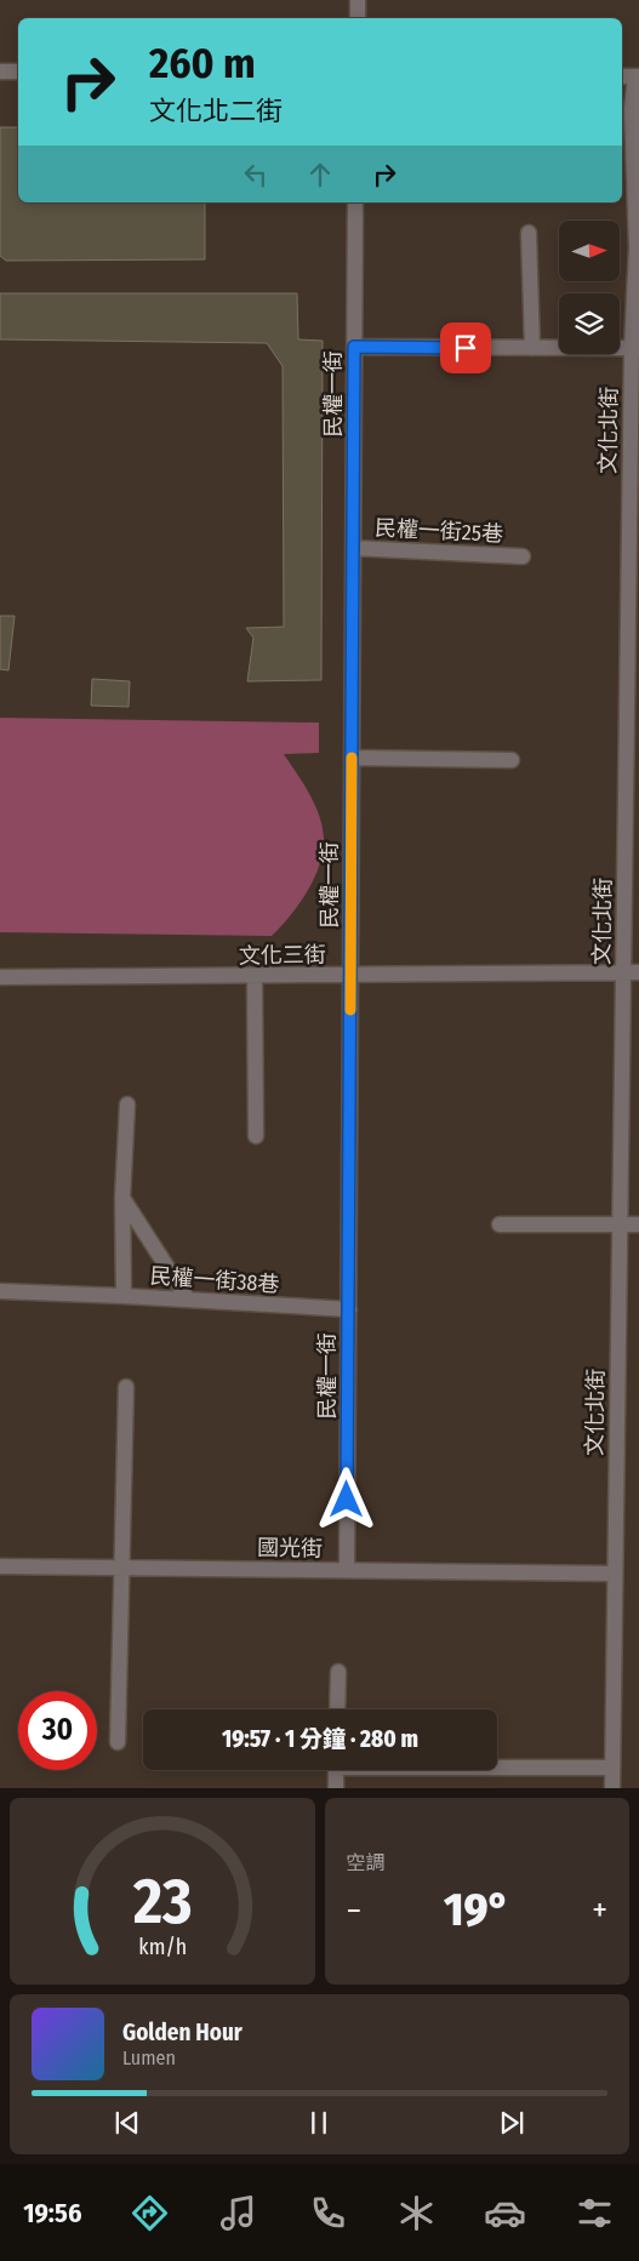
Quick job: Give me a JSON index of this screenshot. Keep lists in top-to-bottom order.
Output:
{
  "streets": {
    "street": [
      "民權一街",
      "文化北街",
      "民權一街25巷",
      "文化三街",
      "民權一街38巷",
      "國光街"
    ]
  },
  "crossings": [
    ["民權一街", "民權一街25巷"],
    ["民權一街", "文化三街"],
    ["民權一街", "民權一街38巷"],
    ["民權一街", "國光街"],
    ["文化北街", "文化三街"],
    ["文化北街", "國光街"]
  ],
  "north": "right",
  "page": {
    "turn": ["260 m", "文化北二街"],
    "limit": "30",
    "trip": "19:57 · 1 分鐘 · 280 m",
    "tile": "空調",
    "heat": ["−", "19°", "+"],
    "song": ["Golden Hour", "Lumen"],
    "tabs": "19:56",
    "gauge": ["23", "km/h"]
  }
}
